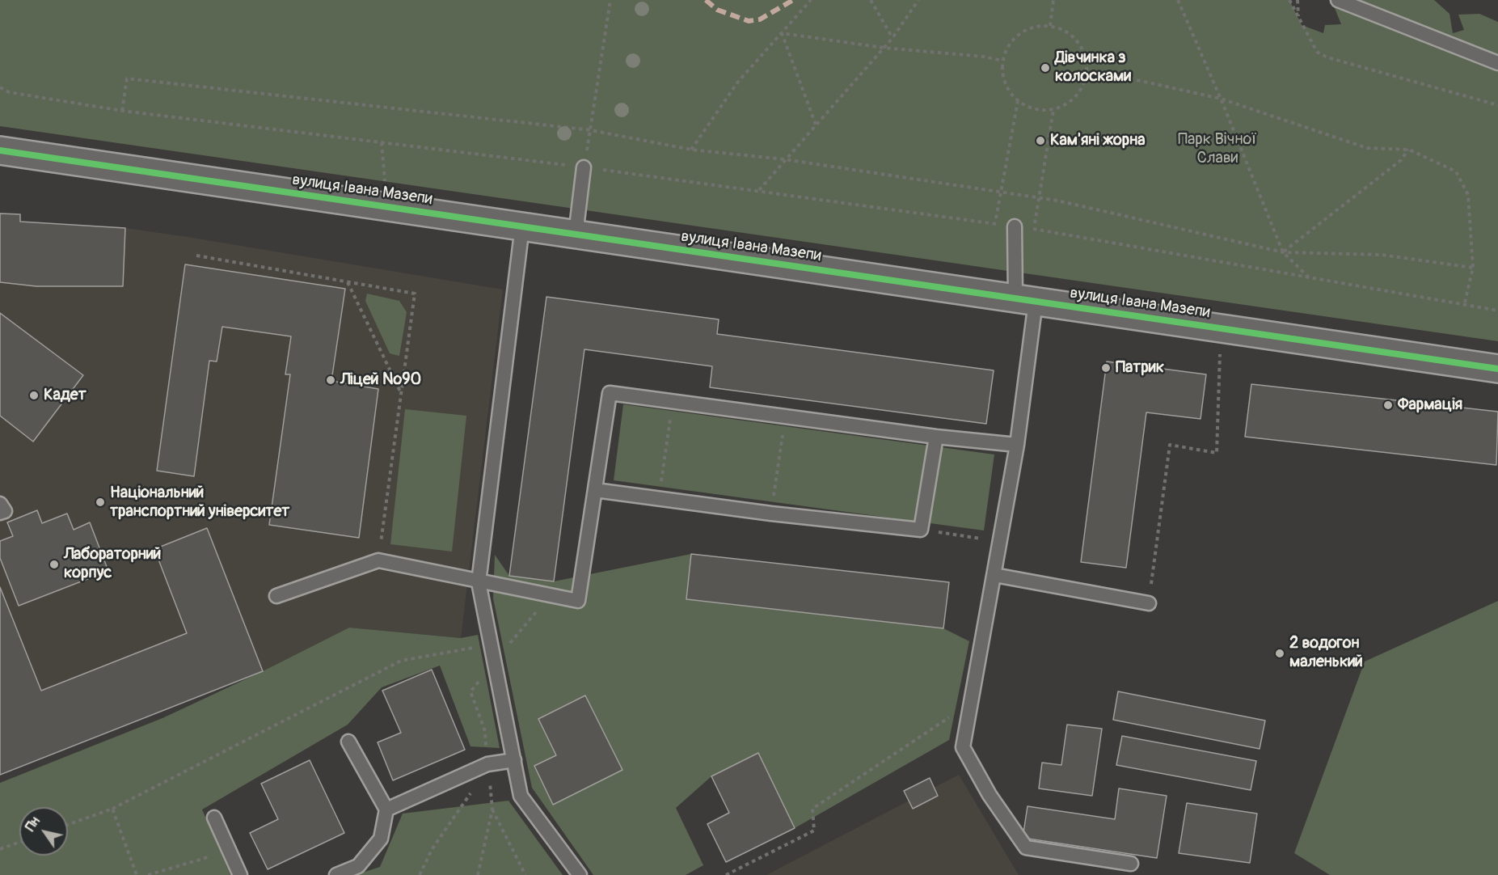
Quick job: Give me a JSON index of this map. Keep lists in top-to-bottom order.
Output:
{
  "streets": {
    "main road": ["вулиця Івана Мазепи"]
  },
  "parks": ["Парк Вічної Слави"],
  "places": [
    "Дівчинка з колосками",
    "Кам'яні жорна",
    "Патрик",
    "Ліцей №90",
    "Кадет",
    "Фармація",
    "Національний транспортний університет",
    "Лабораторний корпус",
    "2 водогон маленький"
  ],
  "north": "top left"
}
